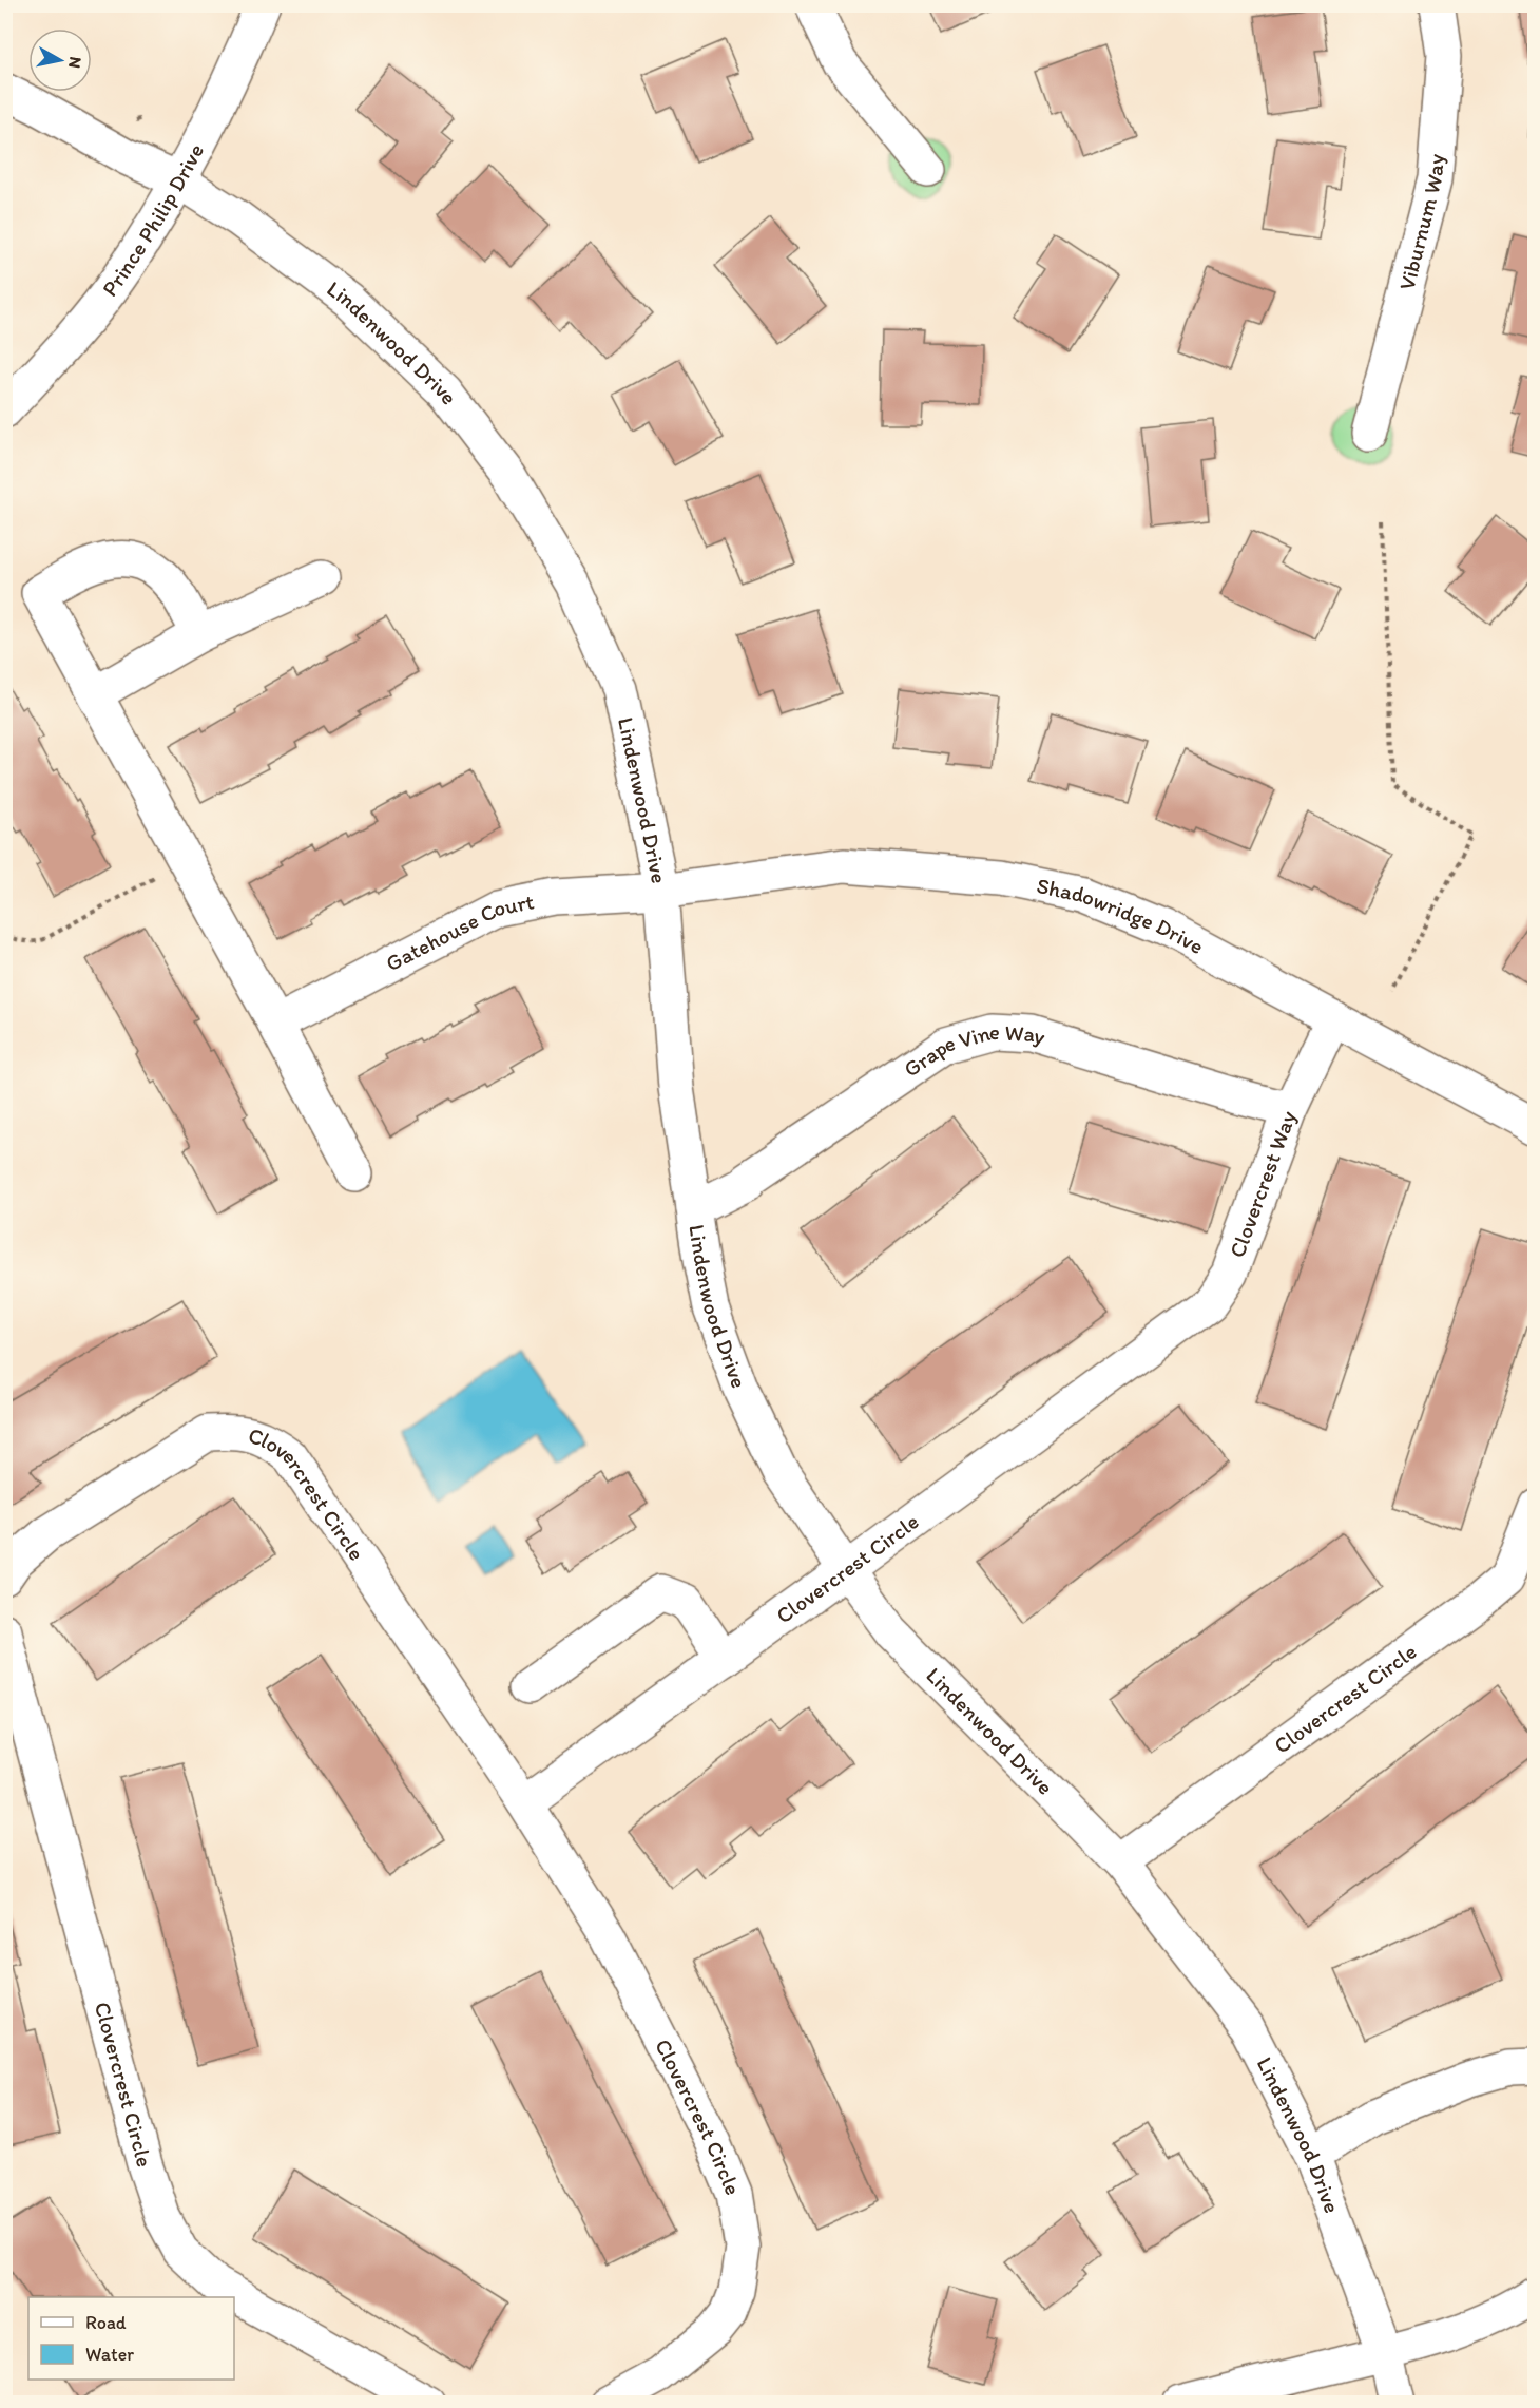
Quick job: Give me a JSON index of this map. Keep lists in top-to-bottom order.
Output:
{
  "streets": {
    "street": [
      "Prince Philip Drive",
      "Viburnum Way",
      "Lindenwood Drive",
      "Shadowridge Drive",
      "Gatehouse Court",
      "Grape Vine Way",
      "Clovercrest Way",
      "Clovercrest Circle"
    ]
  },
  "crossings": [
    ["Prince Philip Drive", "Lindenwood Drive"],
    ["Lindenwood Drive", "Shadowridge Drive"],
    ["Lindenwood Drive", "Gatehouse Court"],
    ["Lindenwood Drive", "Grape Vine Way"],
    ["Lindenwood Drive", "Clovercrest Circle"],
    ["Shadowridge Drive", "Gatehouse Court"],
    ["Shadowridge Drive", "Clovercrest Way"],
    ["Grape Vine Way", "Clovercrest Way"],
    ["Clovercrest Way", "Clovercrest Circle"]
  ],
  "legend": ["Road", "Water"],
  "north": "right"
}
